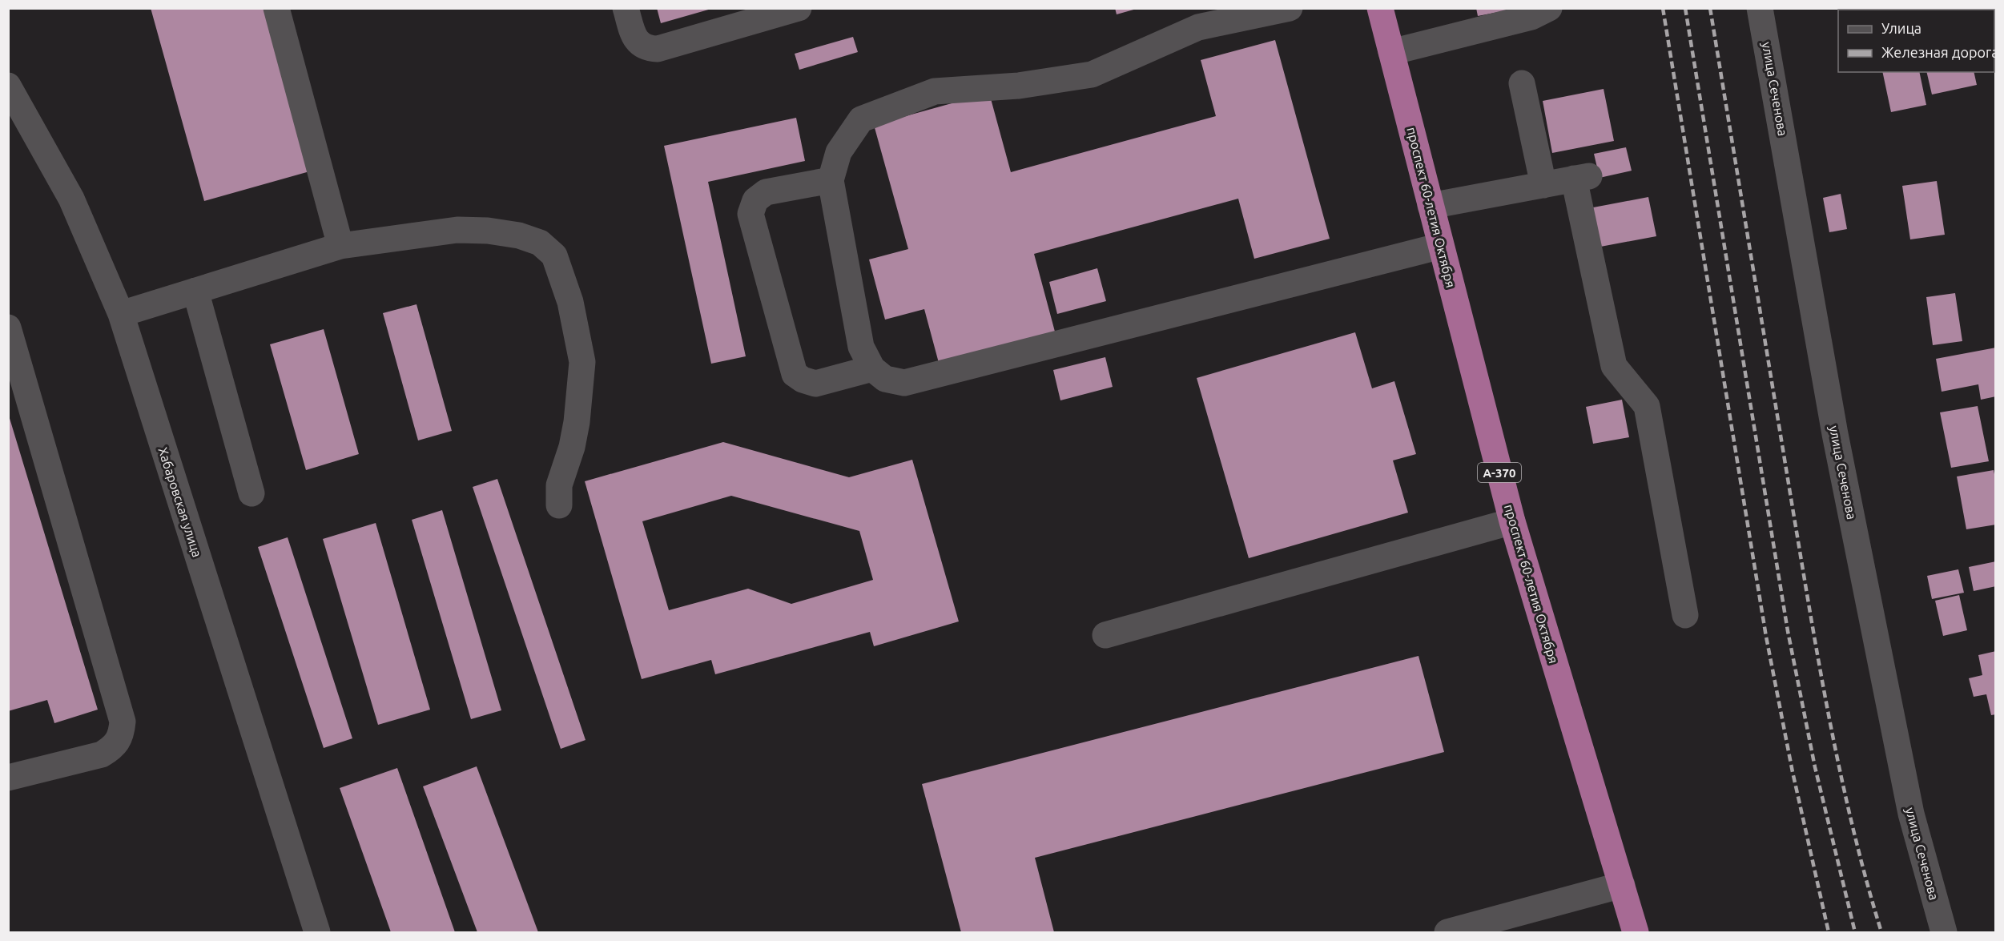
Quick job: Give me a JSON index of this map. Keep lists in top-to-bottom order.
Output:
{
  "streets": {
    "highway": ["проспект 60-летия Октября", "А-370"],
    "street": ["улица Сеченова", "Хабаровская улица"]
  },
  "legend": ["Улица", "Железная дорога"]
}
